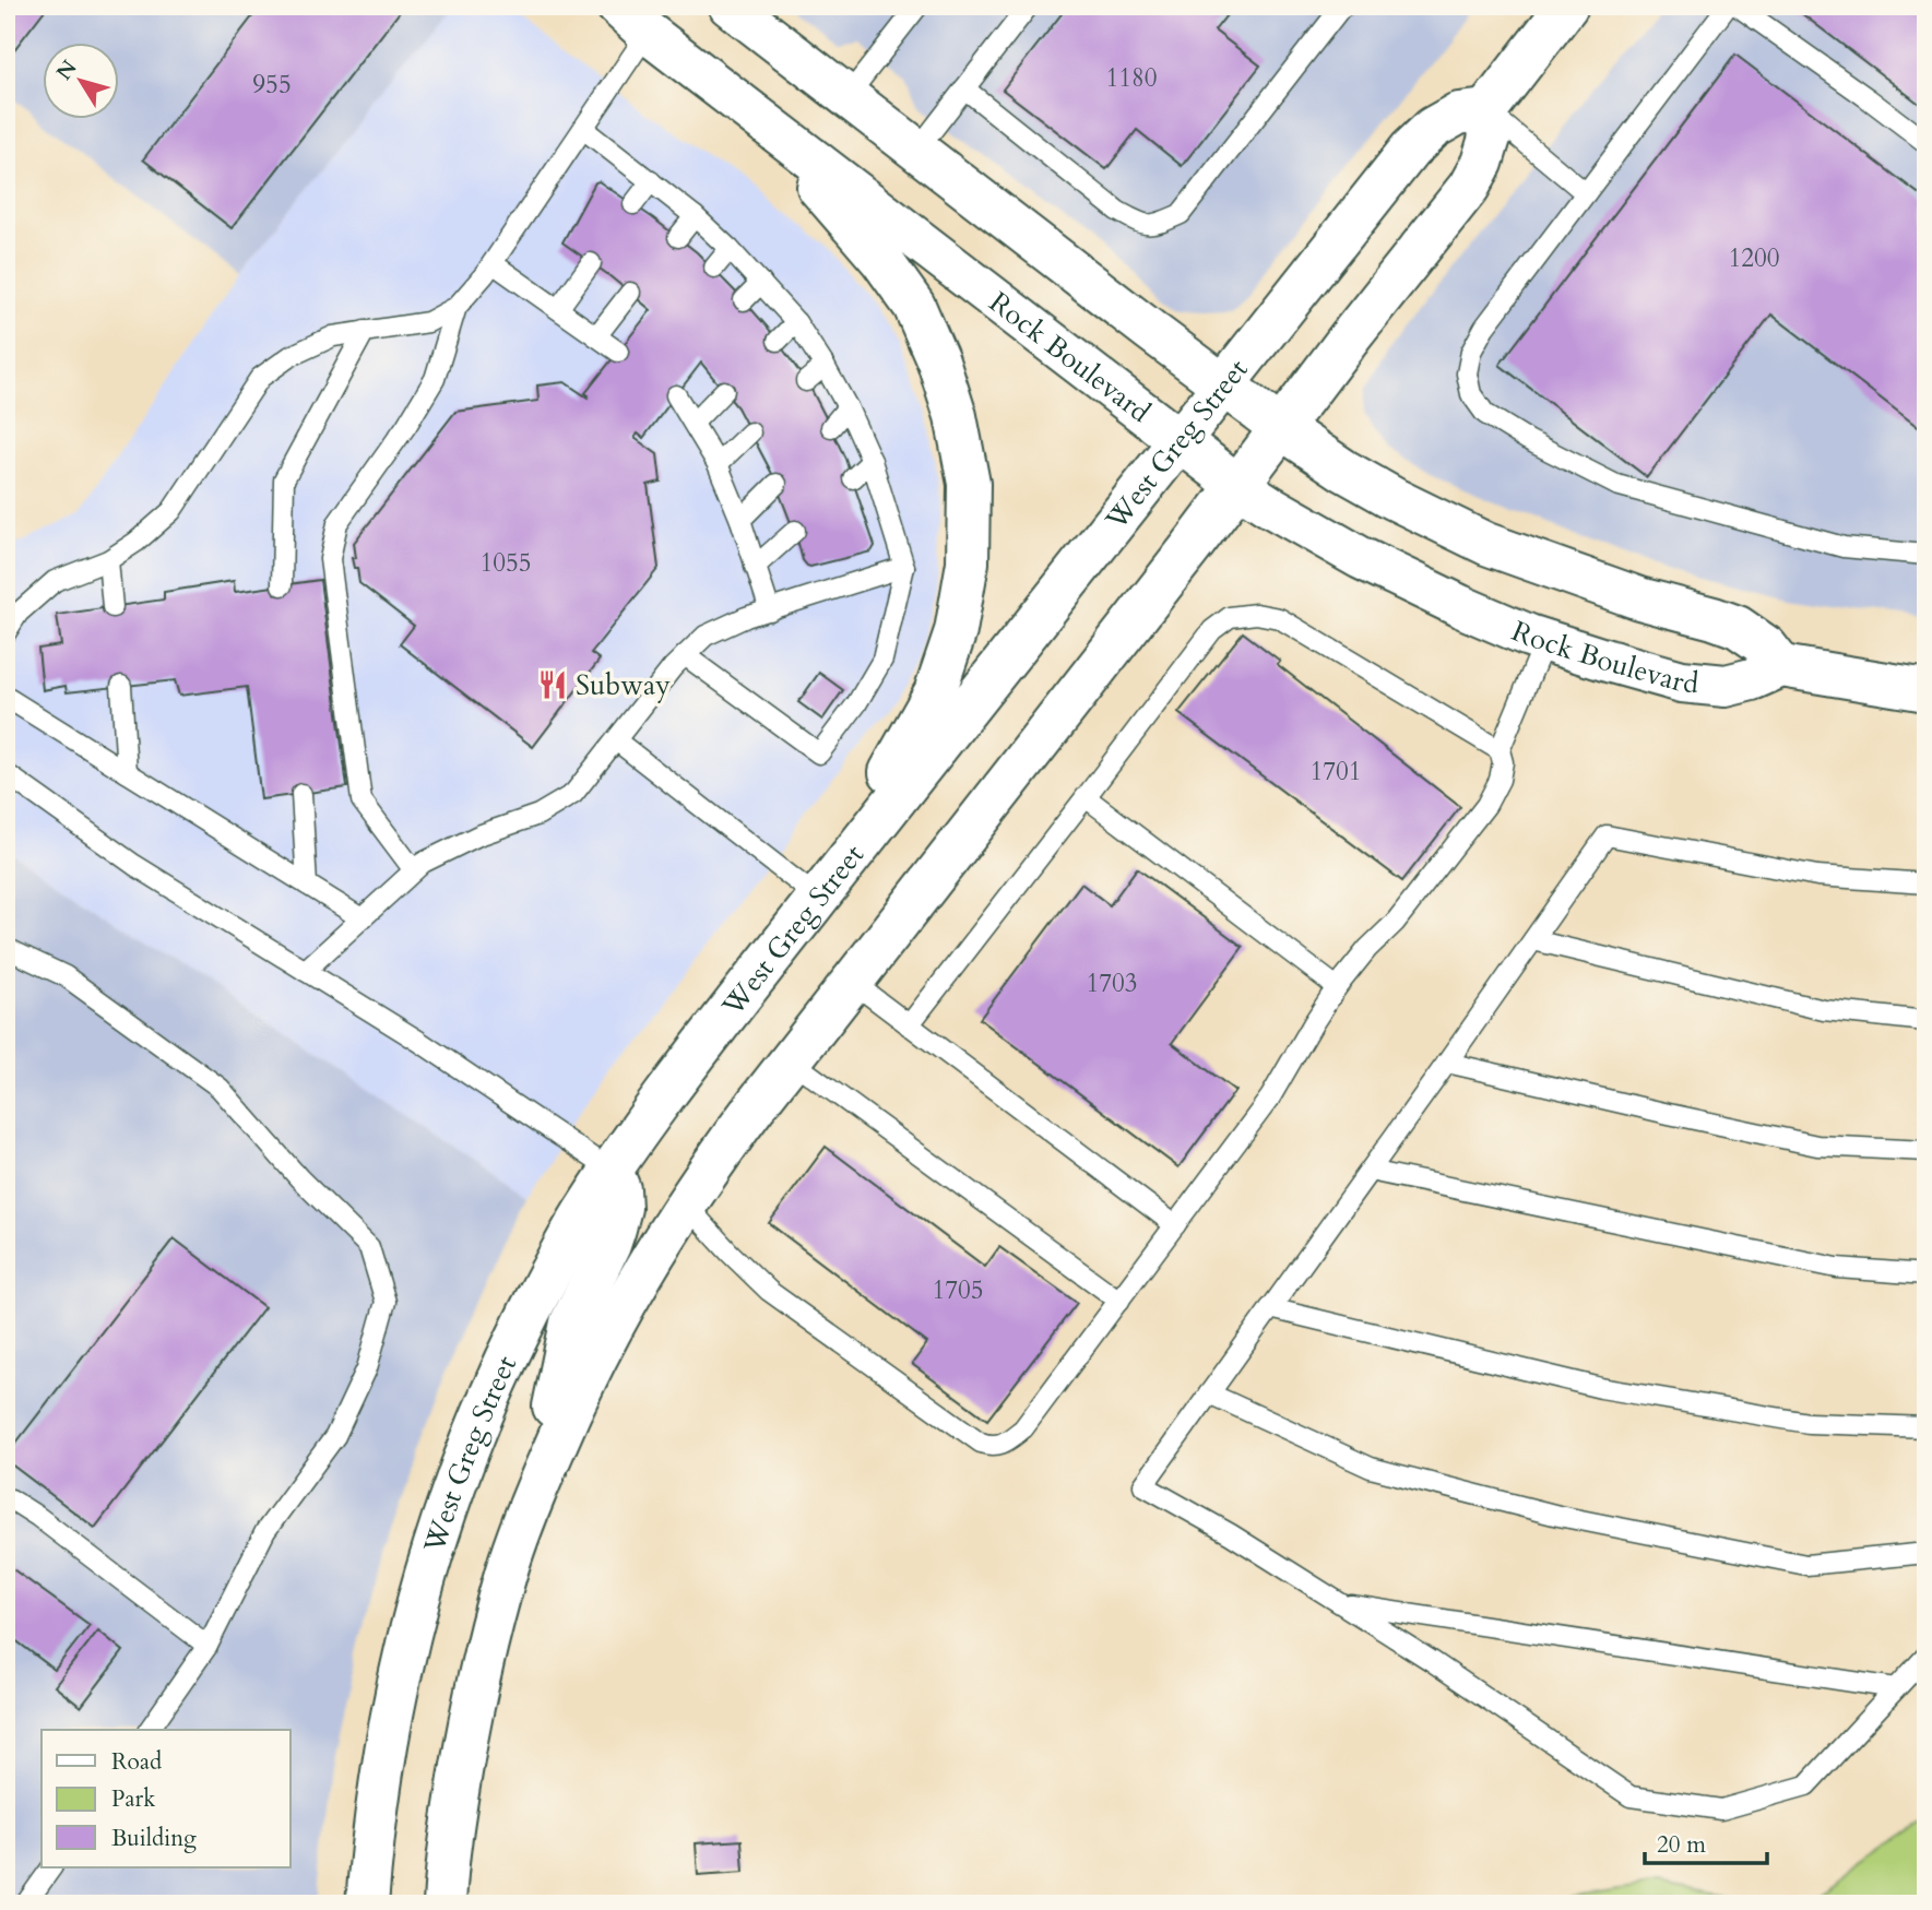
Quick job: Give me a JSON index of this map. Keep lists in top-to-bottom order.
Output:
{
  "streets": {
    "main road": ["Rock Boulevard", "West Greg Street"]
  },
  "crossings": [
    ["Rock Boulevard", "West Greg Street"]
  ],
  "places": {
    "restaurant": ["Subway"]
  },
  "house_numbers": [
    "1180",
    "955",
    "1200",
    "1055",
    "1701",
    "1703",
    "1705"
  ],
  "legend": ["Road", "Park", "Building"],
  "scale_bar": "20 m",
  "north": "top left"
}
